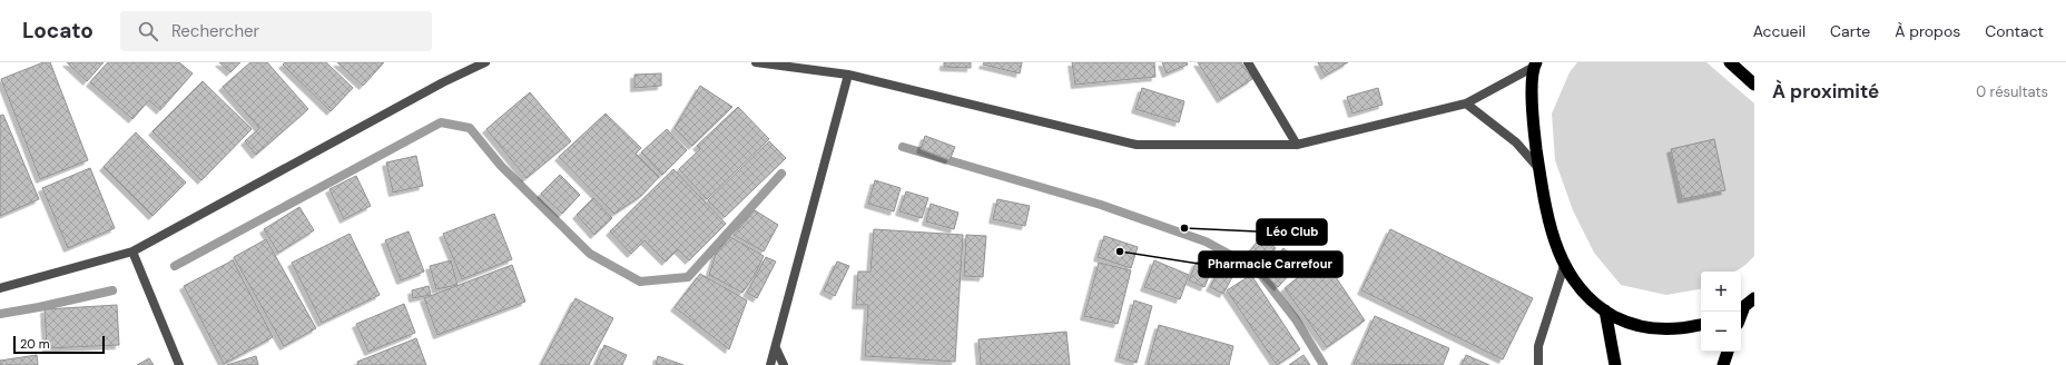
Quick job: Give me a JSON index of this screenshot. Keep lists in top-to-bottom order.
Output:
{
  "places": ["Léo Club", "Pharmacie Carrefour"],
  "scale_bar": "20 m",
  "page": {
    "header": "Locato",
    "search": "Rechercher",
    "nav": [
      "Accueil",
      "Carte",
      "À propos",
      "Contact"
    ],
    "heading": ["À proximité", "0 résultats"],
    "map_buttons": ["+", "−"],
    "scale": "20 m"
  }
}
